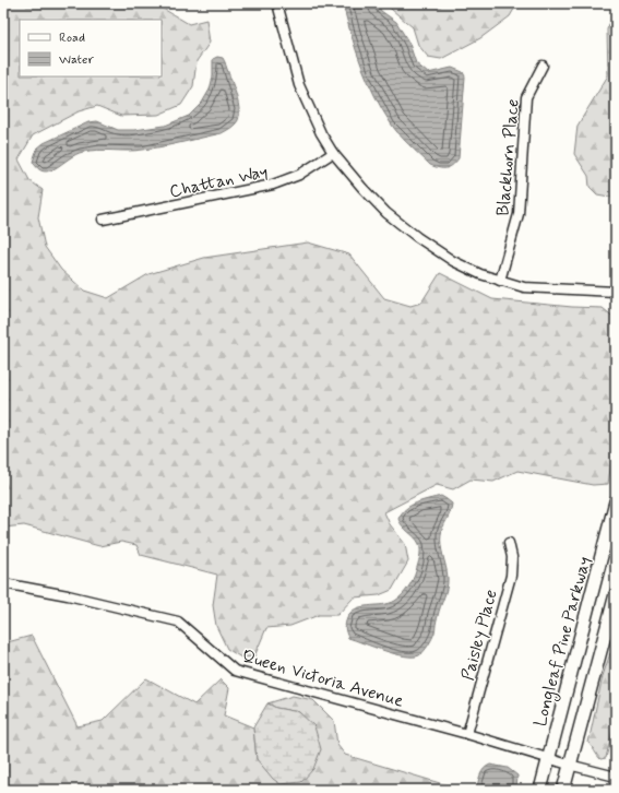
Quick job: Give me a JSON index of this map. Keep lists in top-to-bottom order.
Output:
{
  "streets": {
    "main road": ["Longleaf Pine Parkway"],
    "street": [
      "Blackhorn Place",
      "Chattan Way",
      "Paisley Place",
      "Queen Victoria Avenue"
    ]
  },
  "crossings": [
    ["Paisley Place", "Queen Victoria Avenue"],
    ["Longleaf Pine Parkway", "Queen Victoria Avenue"]
  ],
  "legend": ["Road", "Water"]
}
